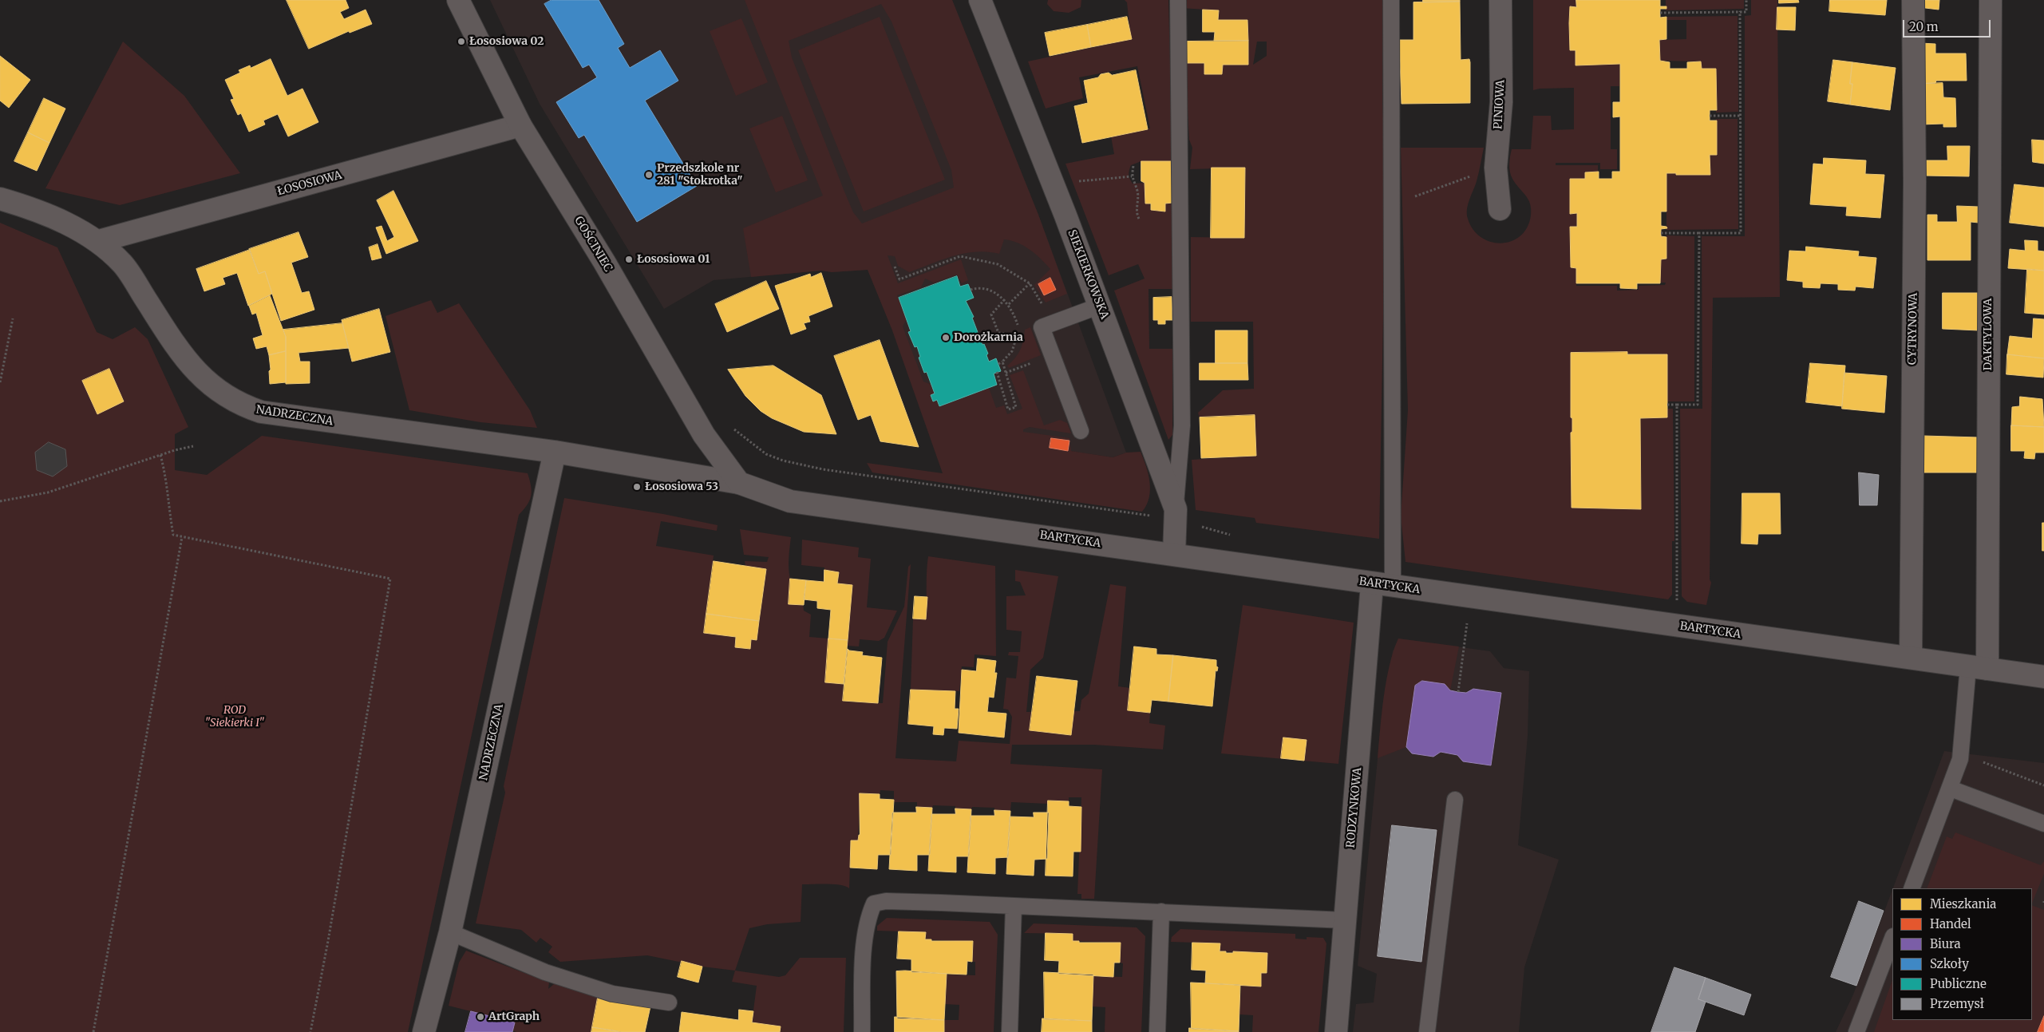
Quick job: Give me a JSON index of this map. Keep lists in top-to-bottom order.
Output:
{
  "streets": {
    "street": [
      "PINIOWA",
      "ŁOSOSIOWA",
      "GOŚCINIEC",
      "SIEKIERKOWSKA",
      "CYTRYNOWA",
      "DAKTYLOWA",
      "NADRZECZNA",
      "BARTYCKA",
      "RODZYNKOWA"
    ]
  },
  "crossings": [
    ["ŁOSOSIOWA", "GOŚCINIEC"],
    ["ŁOSOSIOWA", "NADRZECZNA"],
    ["GOŚCINIEC", "NADRZECZNA"],
    ["GOŚCINIEC", "BARTYCKA"],
    ["SIEKIERKOWSKA", "BARTYCKA"],
    ["CYTRYNOWA", "BARTYCKA"],
    ["DAKTYLOWA", "BARTYCKA"],
    ["NADRZECZNA", "BARTYCKA"],
    ["BARTYCKA", "RODZYNKOWA"]
  ],
  "parks": ["ROD \"Siekierki I\""],
  "places": [
    "Łososiowa 02",
    "Przedszkole nr 281 \"Stokrotka\"",
    "Łososiowa 01",
    "Dorożkarnia",
    "Łososiowa 53",
    "ArtGraph"
  ],
  "legend": [
    "Mieszkania",
    "Handel",
    "Biura",
    "Szkoły",
    "Publiczne",
    "Przemysł"
  ],
  "scale_bar": "20 m"
}
